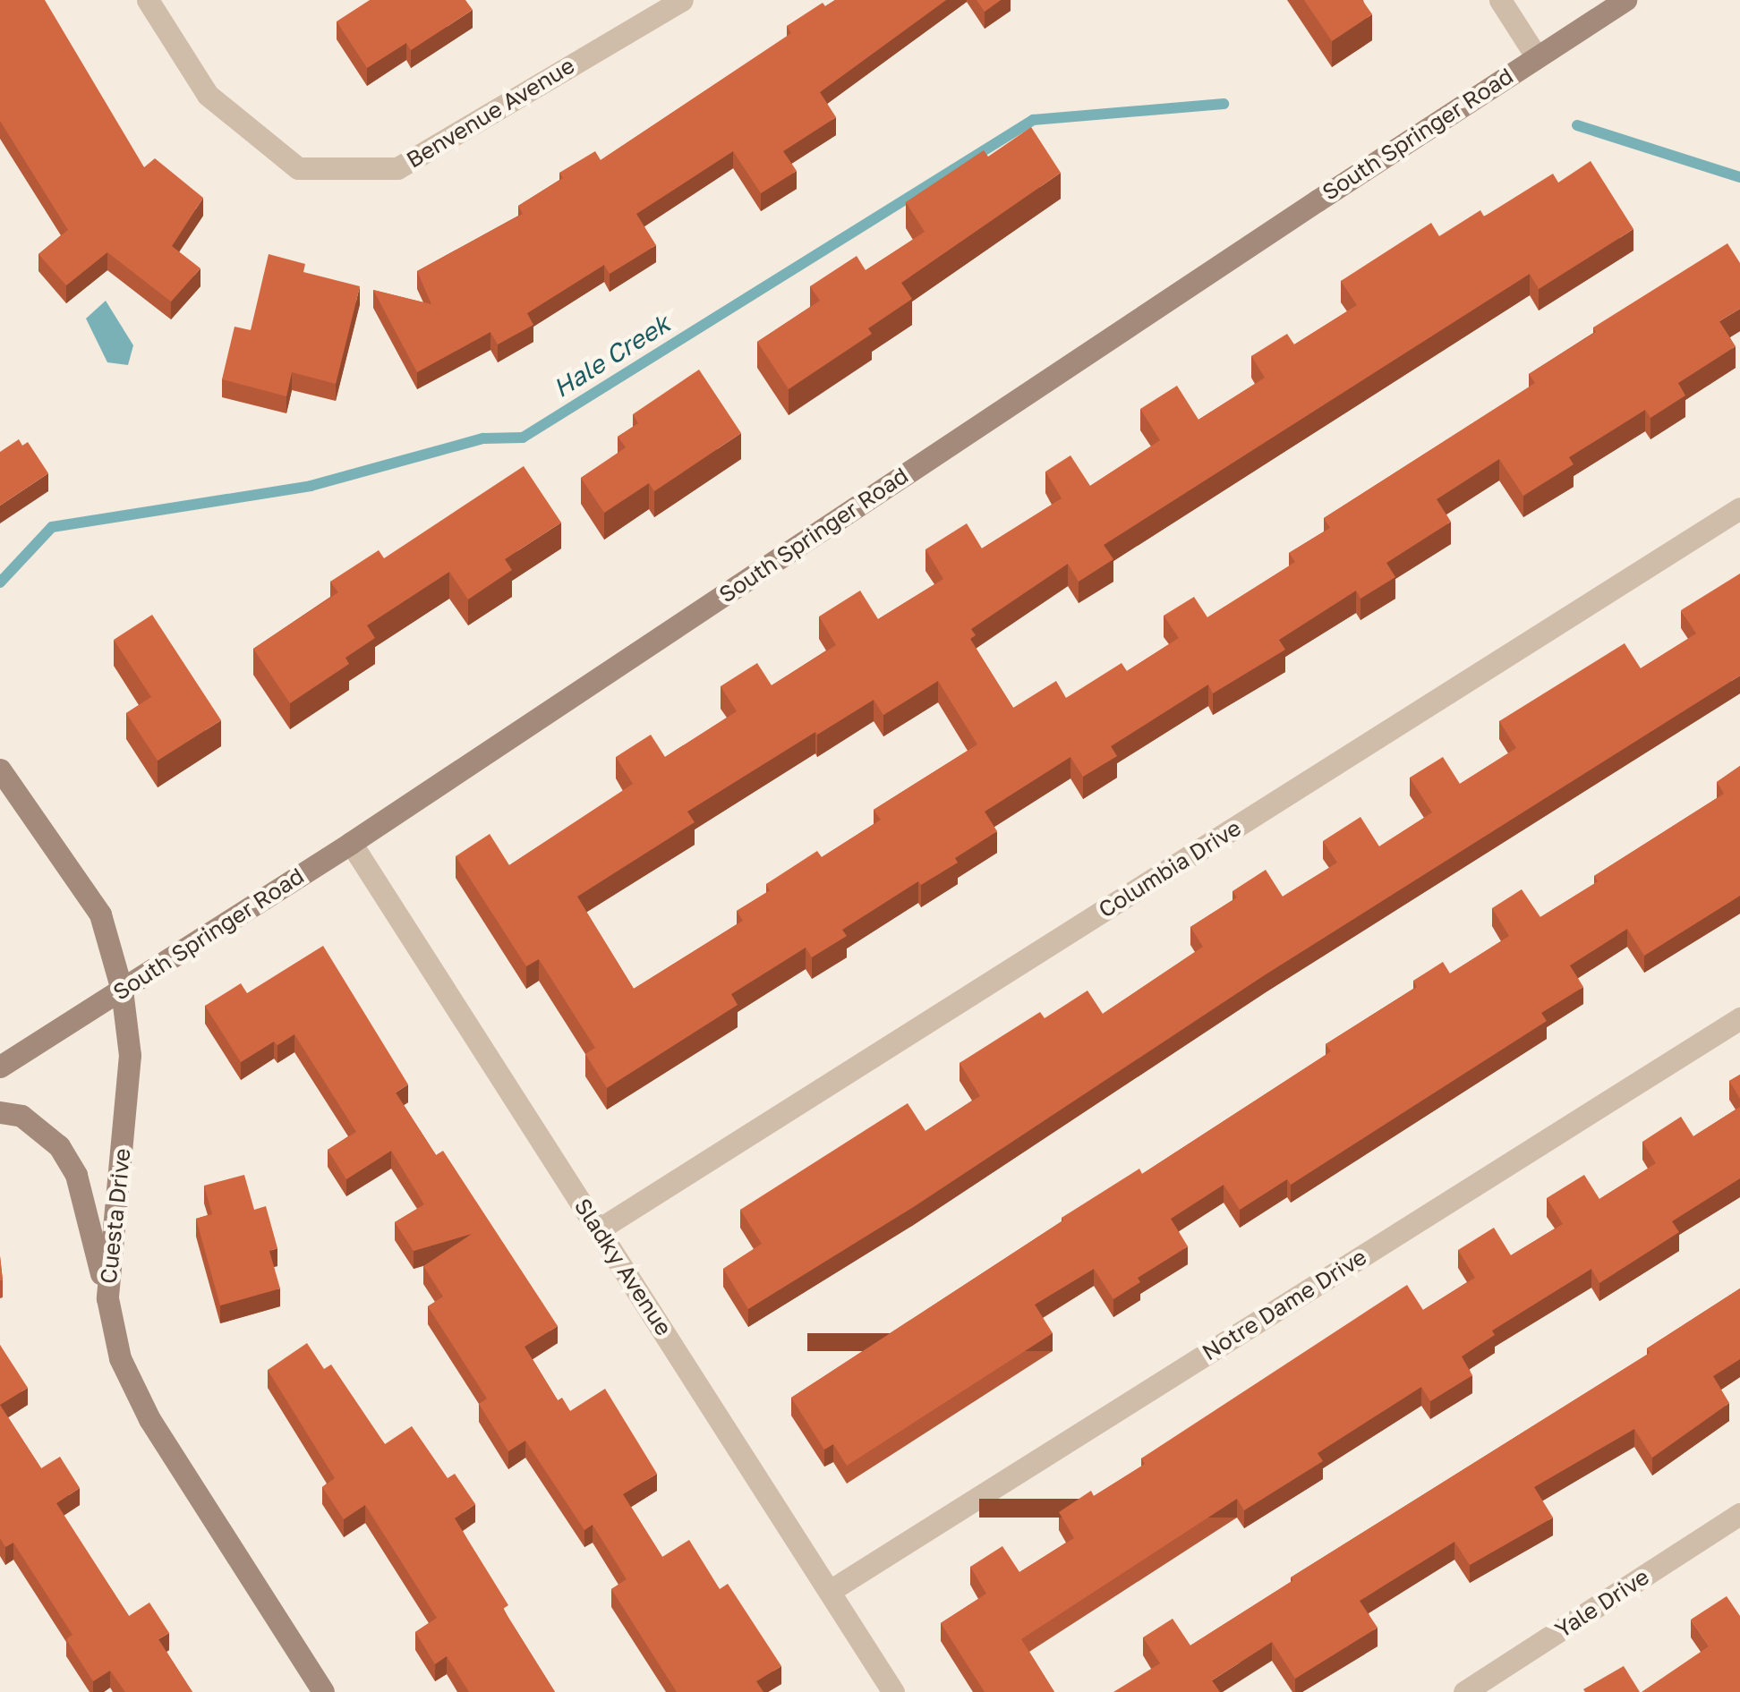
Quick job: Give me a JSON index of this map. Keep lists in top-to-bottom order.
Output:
{
  "streets": {
    "street": [
      "Benvenue Avenue",
      "South Springer Road",
      "Columbia Drive",
      "Cuesta Drive",
      "Sladky Avenue",
      "Notre Dame Drive",
      "Yale Drive"
    ]
  },
  "crossings": [
    ["South Springer Road", "Cuesta Drive"],
    ["South Springer Road", "Sladky Avenue"],
    ["Columbia Drive", "Sladky Avenue"],
    ["Sladky Avenue", "Notre Dame Drive"]
  ],
  "water": ["Hale Creek"]
}
